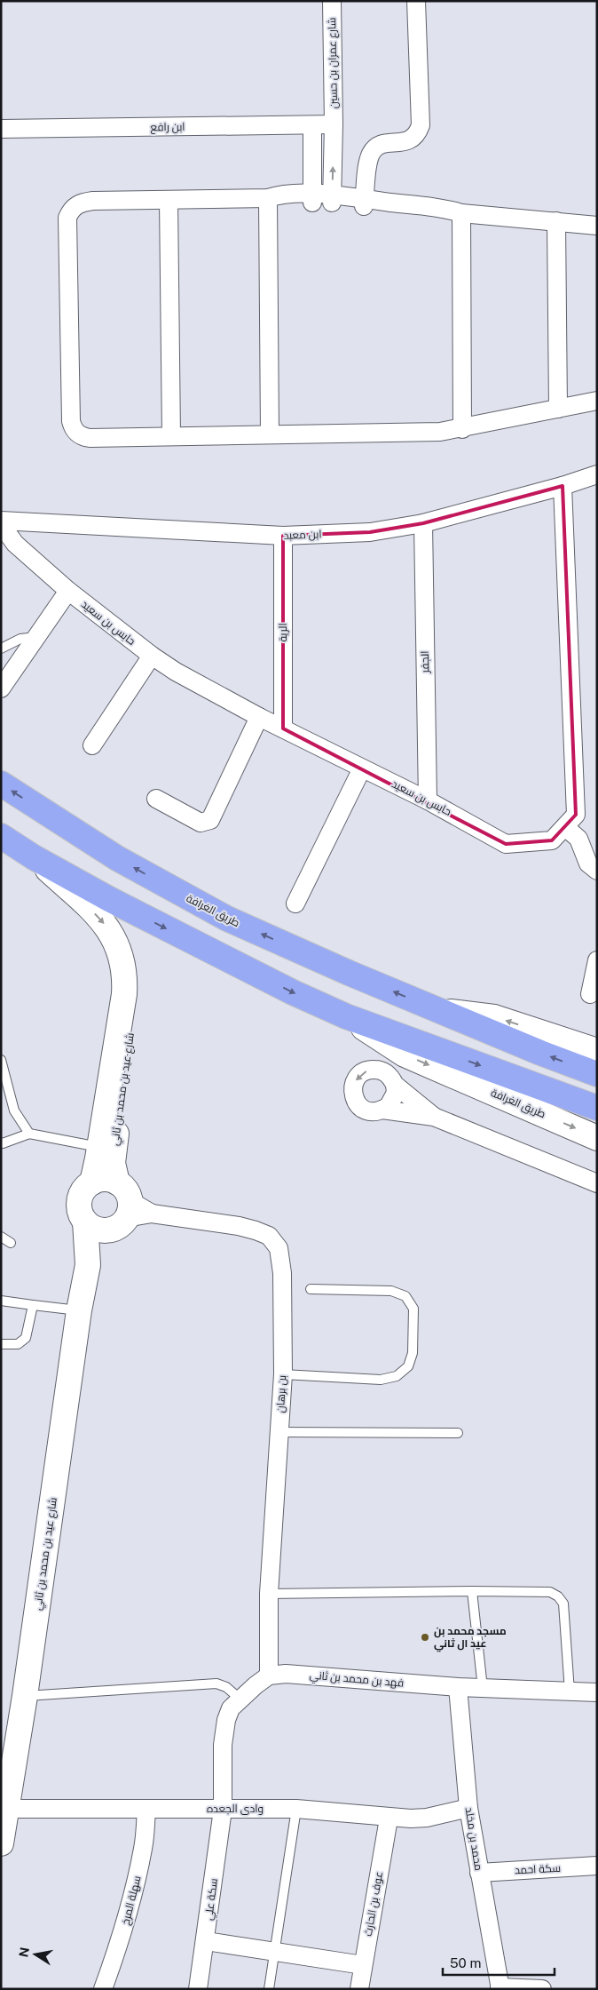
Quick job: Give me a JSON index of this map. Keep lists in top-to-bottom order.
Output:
{
  "streets": {
    "highway": ["طريق الغرافة"],
    "street": [
      "شارع عمران بن حسين",
      "ابن رافع",
      "ابن معبد",
      "حابس بن سعيد",
      "الرية",
      "الجفر",
      "شارع عيد بن محمد بن ثاني",
      "بن برهان",
      "فهد بن محمد بن ثاني",
      "وادى الجعده",
      "محمد بن مخلد",
      "سكة احمد",
      "سكة علي",
      "سهلة المرخ",
      "عوف بن الحارث"
    ]
  },
  "crossings": [
    ["شارع عمران بن حسين", "ابن رافع"],
    ["ابن معبد", "حابس بن سعيد"],
    ["ابن معبد", "الرية"],
    ["ابن معبد", "الجفر"],
    ["حابس بن سعيد", "الرية"],
    ["حابس بن سعيد", "الجفر"],
    ["طريق الغرافة", "شارع عيد بن محمد بن ثاني"],
    ["شارع عيد بن محمد بن ثاني", "بن برهان"],
    ["شارع عيد بن محمد بن ثاني", "وادى الجعده"],
    ["بن برهان", "فهد بن محمد بن ثاني"],
    ["فهد بن محمد بن ثاني", "محمد بن مخلد"],
    ["وادى الجعده", "محمد بن مخلد"],
    ["وادى الجعده", "سكة علي"],
    ["وادى الجعده", "سهلة المرخ"],
    ["وادى الجعده", "عوف بن الحارث"],
    ["محمد بن مخلد", "سكة احمد"]
  ],
  "places": ["مسجد محمد بن عيد ال ثاني"],
  "scale_bar": "50 m",
  "north": "left"
}
